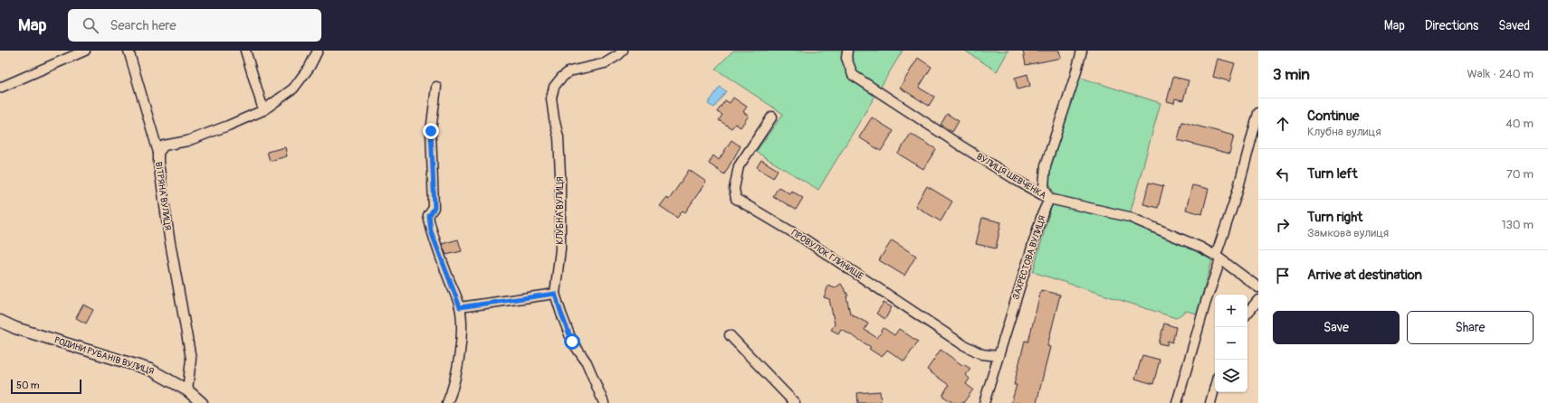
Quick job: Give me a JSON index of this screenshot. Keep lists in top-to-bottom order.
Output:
{
  "streets": {
    "street": [
      "ВУЛИЦЯ ШЕВЧЕНКА",
      "ВІТРЯНА ВУЛИЦЯ",
      "КЛУБНА ВУЛИЦЯ",
      "ПРОВУЛОК ГЛИНИЩЕ",
      "ЗАХРЕСТОВА ВУЛИЦЯ",
      "РОДИНИ РУБАНІВ ВУЛИЦЯ"
    ]
  },
  "crossings": [
    ["ВУЛИЦЯ ШЕВЧЕНКА", "ЗАХРЕСТОВА ВУЛИЦЯ"],
    ["ВІТРЯНА ВУЛИЦЯ", "РОДИНИ РУБАНІВ ВУЛИЦЯ"],
    ["ПРОВУЛОК ГЛИНИЩЕ", "ЗАХРЕСТОВА ВУЛИЦЯ"]
  ],
  "scale_bar": "50 m",
  "page": {
    "header": "Map",
    "search": "Search here",
    "nav": ["Map", "Directions", "Saved"],
    "heading": ["3 min", "Walk · 240 m"],
    "list": [
      ["Continue", "Клубна вулиця", "40 m"],
      ["Turn left", "70 m"],
      ["Turn right", "Замкова вулиця", "130 m"],
      "Arrive at destination"
    ],
    "map_buttons": ["+", "−"],
    "buttons": ["Save", "Share"],
    "scale": "50 m"
  }
}
